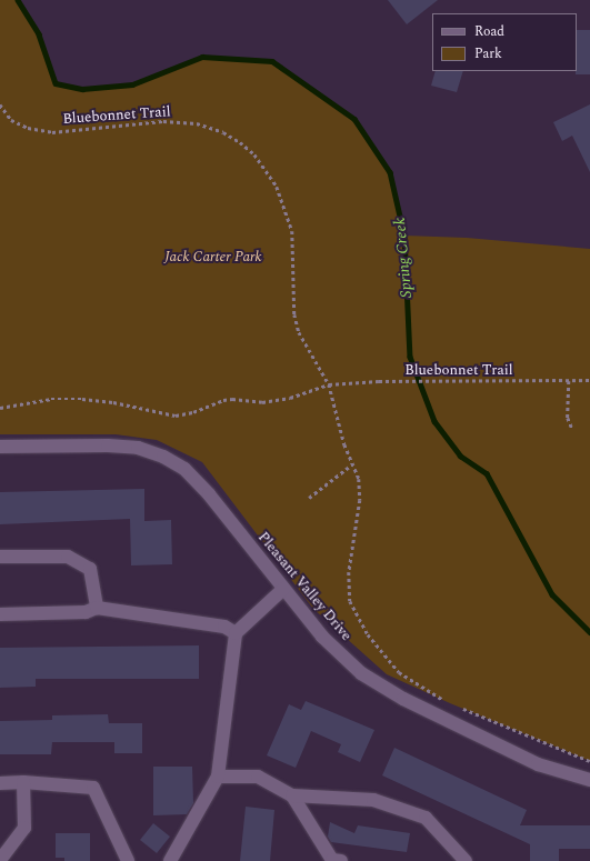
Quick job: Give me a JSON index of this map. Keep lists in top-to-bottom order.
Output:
{
  "streets": {
    "street": ["Pleasant Valley Drive"],
    "path": ["Bluebonnet Trail"]
  },
  "water": ["Spring Creek"],
  "parks": ["Jack Carter Park"],
  "legend": ["Road", "Park"]
}
